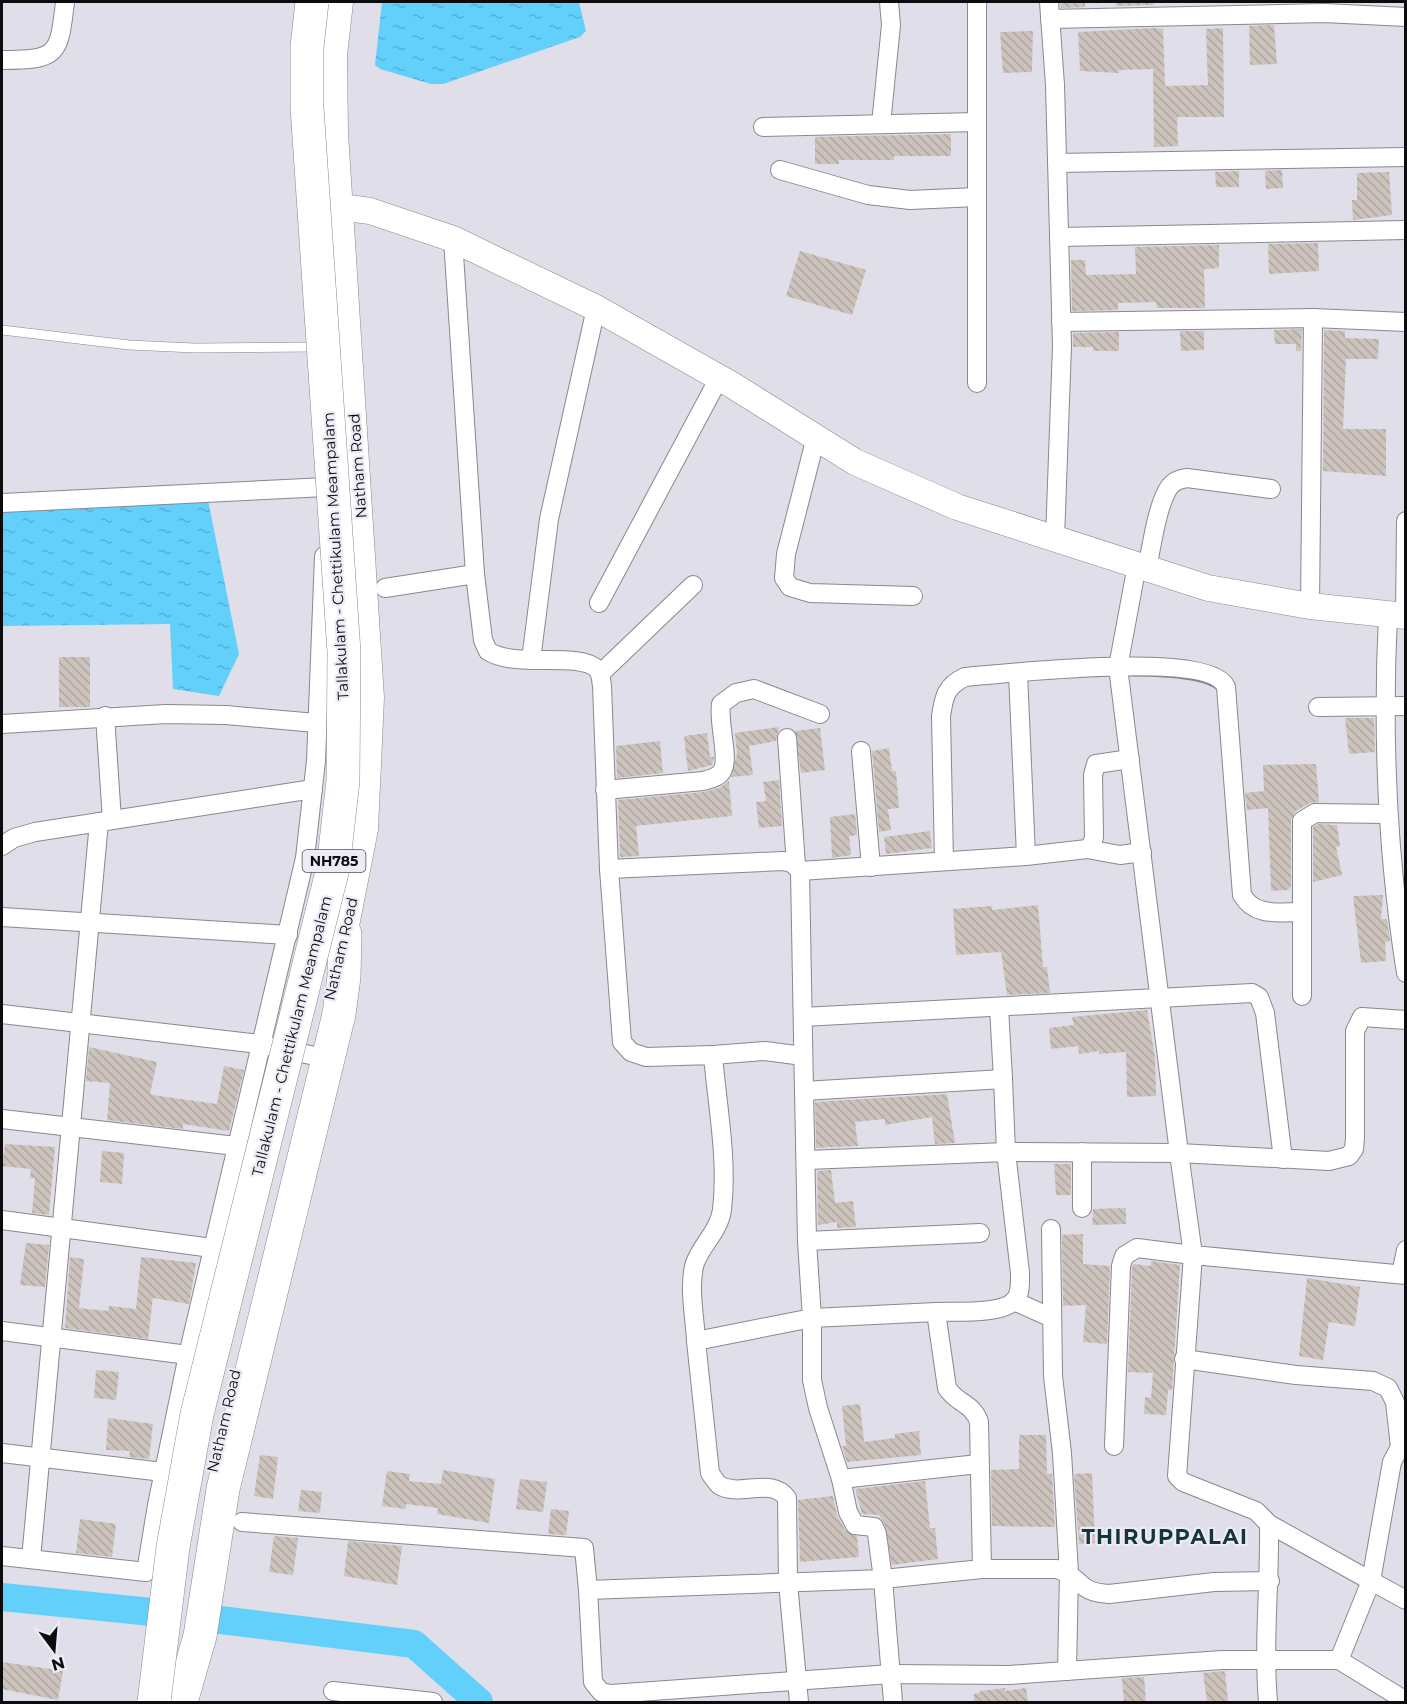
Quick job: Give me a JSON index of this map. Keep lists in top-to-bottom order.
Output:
{
  "streets": {
    "highway": ["Tallakulam - Chettikulam Meampalam", "NH785"],
    "main road": ["Natham Road"]
  },
  "districts": ["THIRUPPALAI"],
  "north": "bottom"
}
